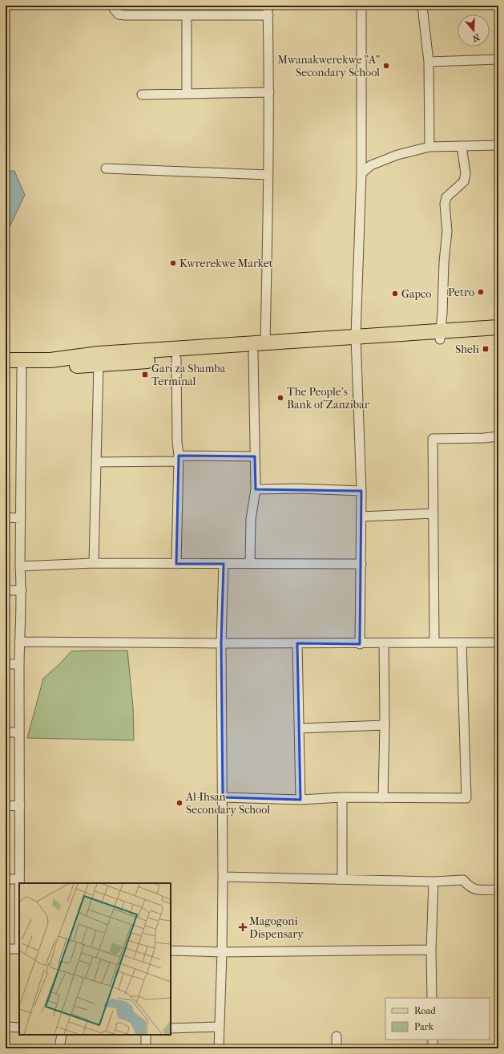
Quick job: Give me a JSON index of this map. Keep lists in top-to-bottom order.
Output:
{
  "places": {
    "other": [
      "Mwanakwerekwe \"A\" Secondary School",
      "Kwrerekwe Market",
      "Petro",
      "Gapco",
      "The People's Bank of Zanzibar",
      "Al-Ihsan Secondary School"
    ],
    "transit": ["Sheli", "Gari za Shamba Terminal"],
    "health": ["Magogoni Dispensary"]
  },
  "legend": ["Road", "Park"],
  "north": "bottom"
}
